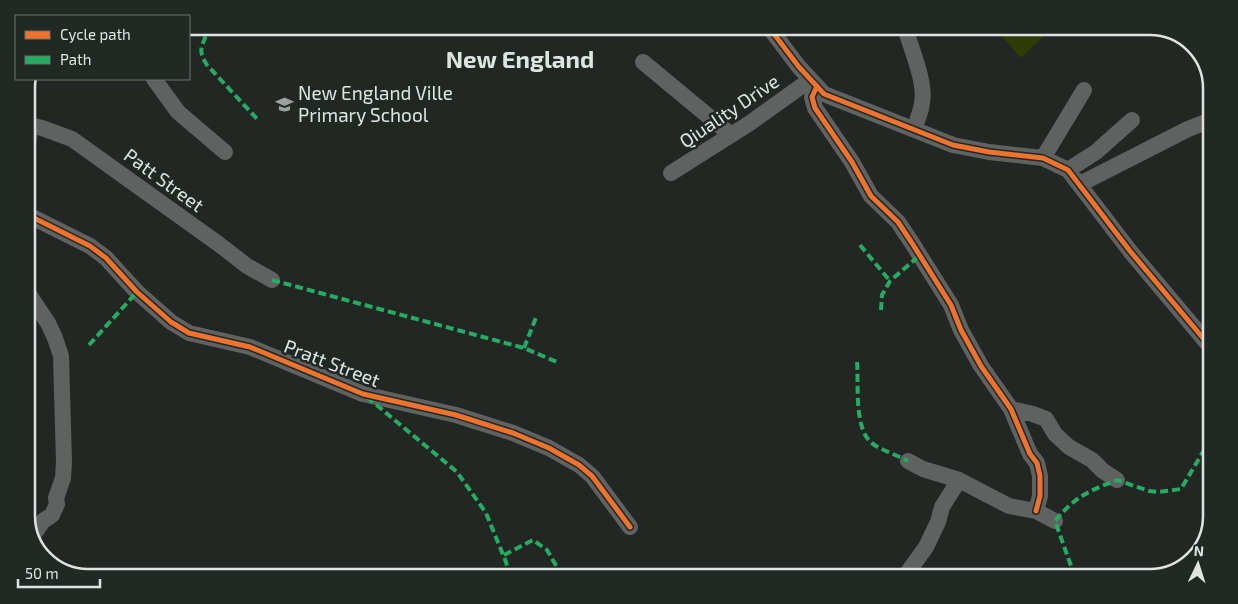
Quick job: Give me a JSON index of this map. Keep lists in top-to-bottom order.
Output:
{
  "streets": {
    "street": ["Qiuality Drive", "Patt Street", "Pratt Street"]
  },
  "districts": ["New England"],
  "places": {
    "school or university": ["New England Ville Primary School"]
  },
  "legend": ["Cycle path", "Path"],
  "scale_bar": "50 m",
  "north": "top"
}
